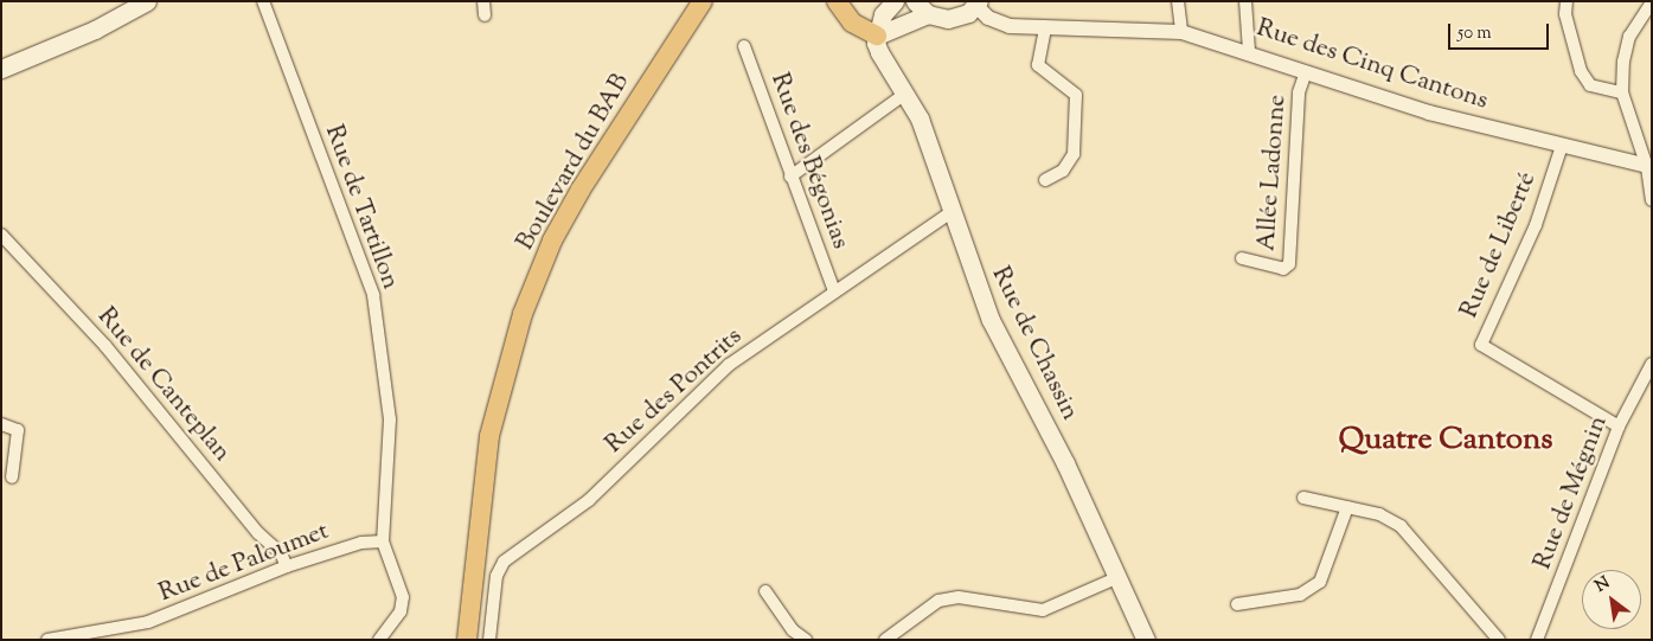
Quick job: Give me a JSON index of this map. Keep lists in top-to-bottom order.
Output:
{
  "streets": {
    "main road": ["Boulevard du BAB", "Rue de Chassin"],
    "street": [
      "Rue des Cinq Cantons",
      "Rue des Bégonias",
      "Allée Ladonne",
      "Rue de Tartillon",
      "Rue de Liberté",
      "Rue de Canteplan",
      "Rue des Pontrits",
      "Rue de Mégnin",
      "Rue de Paloumet"
    ]
  },
  "crossings": [
    ["Rue des Cinq Cantons", "Allée Ladonne"],
    ["Rue des Cinq Cantons", "Rue de Liberté"],
    ["Rue des Bégonias", "Rue des Pontrits"],
    ["Rue de Tartillon", "Rue de Paloumet"],
    ["Rue de Liberté", "Rue de Mégnin"],
    ["Rue de Chassin", "Rue des Pontrits"],
    ["Rue de Canteplan", "Rue de Paloumet"]
  ],
  "districts": ["Quatre Cantons"],
  "scale_bar": "50 m",
  "north": "top left"
}
